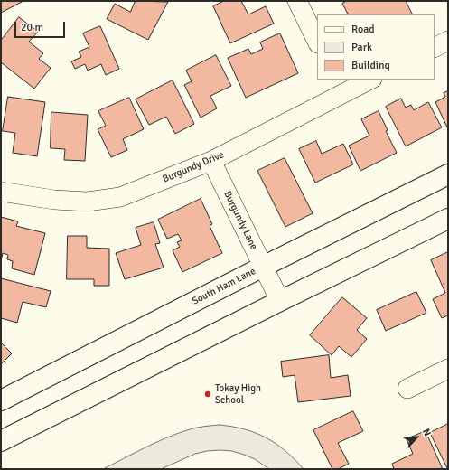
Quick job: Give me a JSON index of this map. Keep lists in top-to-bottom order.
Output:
{
  "streets": {
    "main road": ["South Ham Lane"],
    "street": ["Burgundy Drive", "Burgundy Lane"]
  },
  "crossings": [
    ["Burgundy Drive", "Burgundy Lane"],
    ["Burgundy Lane", "South Ham Lane"]
  ],
  "places": ["Tokay High School"],
  "legend": ["Road", "Park", "Building"],
  "scale_bar": "20 m",
  "north": "top right"
}
